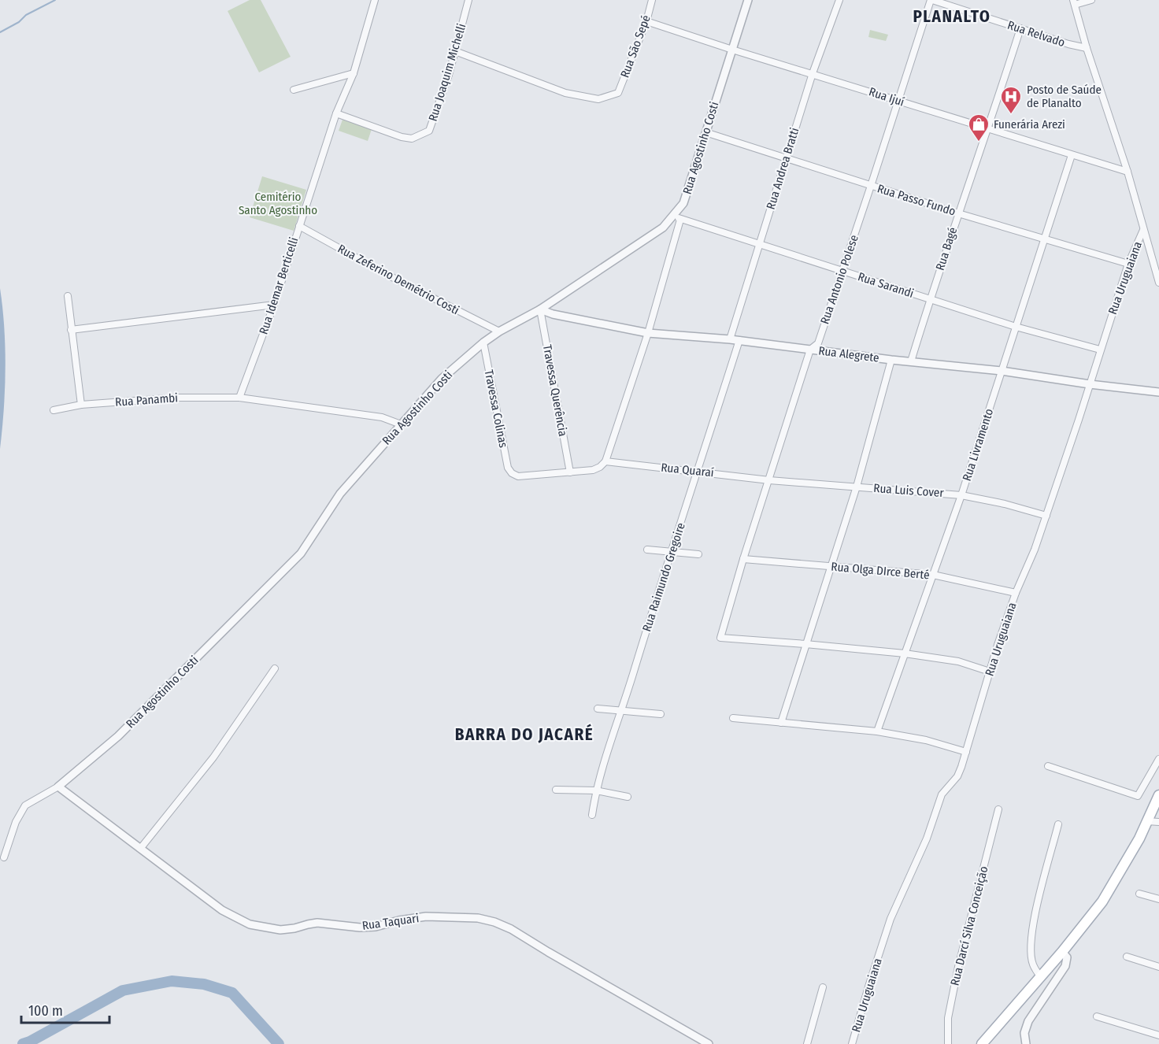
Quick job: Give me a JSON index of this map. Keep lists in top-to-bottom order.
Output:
{
  "streets": {
    "street": [
      "Rua Relvado",
      "Rua São Sepé",
      "Rua Joaquim Michelli",
      "Rua Ijuí",
      "Rua Agostinho Costi",
      "Rua Andrea Bratti",
      "Rua Passo Fundo",
      "Rua Bagé",
      "Rua Uruguaiana",
      "Rua Zeferino Demétrio Costi",
      "Rua Antonio Polese",
      "Rua Sarandi",
      "Rua Idemar Berticelli",
      "Rua Alegrete",
      "Travessa Querência",
      "Rua Panambi",
      "Travessa Colinas",
      "Rua Livramento",
      "Rua Quaraí",
      "Rua Luis Cover",
      "Rua Olga DIrce Berté",
      "Rua Raimundo Gregoire",
      "Rua Taquari",
      "Rua Darcí Silva Conceição"
    ]
  },
  "crossings": [
    ["Rua Relvado", "Rua Bagé"],
    ["Rua Relvado", "Rua Antonio Polese"],
    ["Rua São Sepé", "Rua Joaquim Michelli"],
    ["Rua São Sepé", "Rua Ijuí"],
    ["Rua Joaquim Michelli", "Rua Idemar Berticelli"],
    ["Rua Ijuí", "Rua Agostinho Costi"],
    ["Rua Ijuí", "Rua Andrea Bratti"],
    ["Rua Ijuí", "Rua Bagé"],
    ["Rua Ijuí", "Rua Antonio Polese"],
    ["Rua Ijuí", "Rua Livramento"],
    ["Rua Agostinho Costi", "Rua Passo Fundo"],
    ["Rua Agostinho Costi", "Rua Zeferino Demétrio Costi"],
    ["Rua Agostinho Costi", "Rua Sarandi"],
    ["Rua Agostinho Costi", "Rua Alegrete"],
    ["Rua Agostinho Costi", "Travessa Querência"],
    ["Rua Agostinho Costi", "Rua Panambi"],
    ["Rua Agostinho Costi", "Travessa Colinas"],
    ["Rua Agostinho Costi", "Rua Taquari"],
    ["Rua Andrea Bratti", "Rua Passo Fundo"],
    ["Rua Andrea Bratti", "Rua Sarandi"],
    ["Rua Andrea Bratti", "Rua Alegrete"],
    ["Rua Passo Fundo", "Rua Bagé"],
    ["Rua Passo Fundo", "Rua Uruguaiana"],
    ["Rua Passo Fundo", "Rua Antonio Polese"],
    ["Rua Passo Fundo", "Rua Livramento"],
    ["Rua Bagé", "Rua Sarandi"],
    ["Rua Bagé", "Rua Alegrete"],
    ["Rua Uruguaiana", "Rua Sarandi"],
    ["Rua Uruguaiana", "Rua Alegrete"],
    ["Rua Uruguaiana", "Rua Luis Cover"],
    ["Rua Uruguaiana", "Rua Olga DIrce Berté"],
    ["Rua Zeferino Demétrio Costi", "Rua Idemar Berticelli"],
    ["Rua Antonio Polese", "Rua Sarandi"],
    ["Rua Antonio Polese", "Rua Alegrete"],
    ["Rua Antonio Polese", "Rua Quaraí"],
    ["Rua Antonio Polese", "Rua Luis Cover"],
    ["Rua Antonio Polese", "Rua Olga DIrce Berté"],
    ["Rua Sarandi", "Rua Livramento"],
    ["Rua Idemar Berticelli", "Rua Panambi"],
    ["Rua Alegrete", "Travessa Querência"],
    ["Rua Alegrete", "Rua Livramento"],
    ["Rua Alegrete", "Rua Raimundo Gregoire"],
    ["Travessa Querência", "Travessa Colinas"],
    ["Rua Livramento", "Rua Luis Cover"],
    ["Rua Livramento", "Rua Olga DIrce Berté"],
    ["Rua Quaraí", "Rua Luis Cover"],
    ["Rua Quaraí", "Rua Raimundo Gregoire"]
  ],
  "districts": ["PLANALTO", "BARRA DO JACARÉ"],
  "parks": ["Cemitério Santo Agostinho"],
  "places": {
    "hospital": ["Posto de Saúde de Planalto"],
    "shop": ["Funerária Arezi"]
  },
  "scale_bar": "100 m"
}
